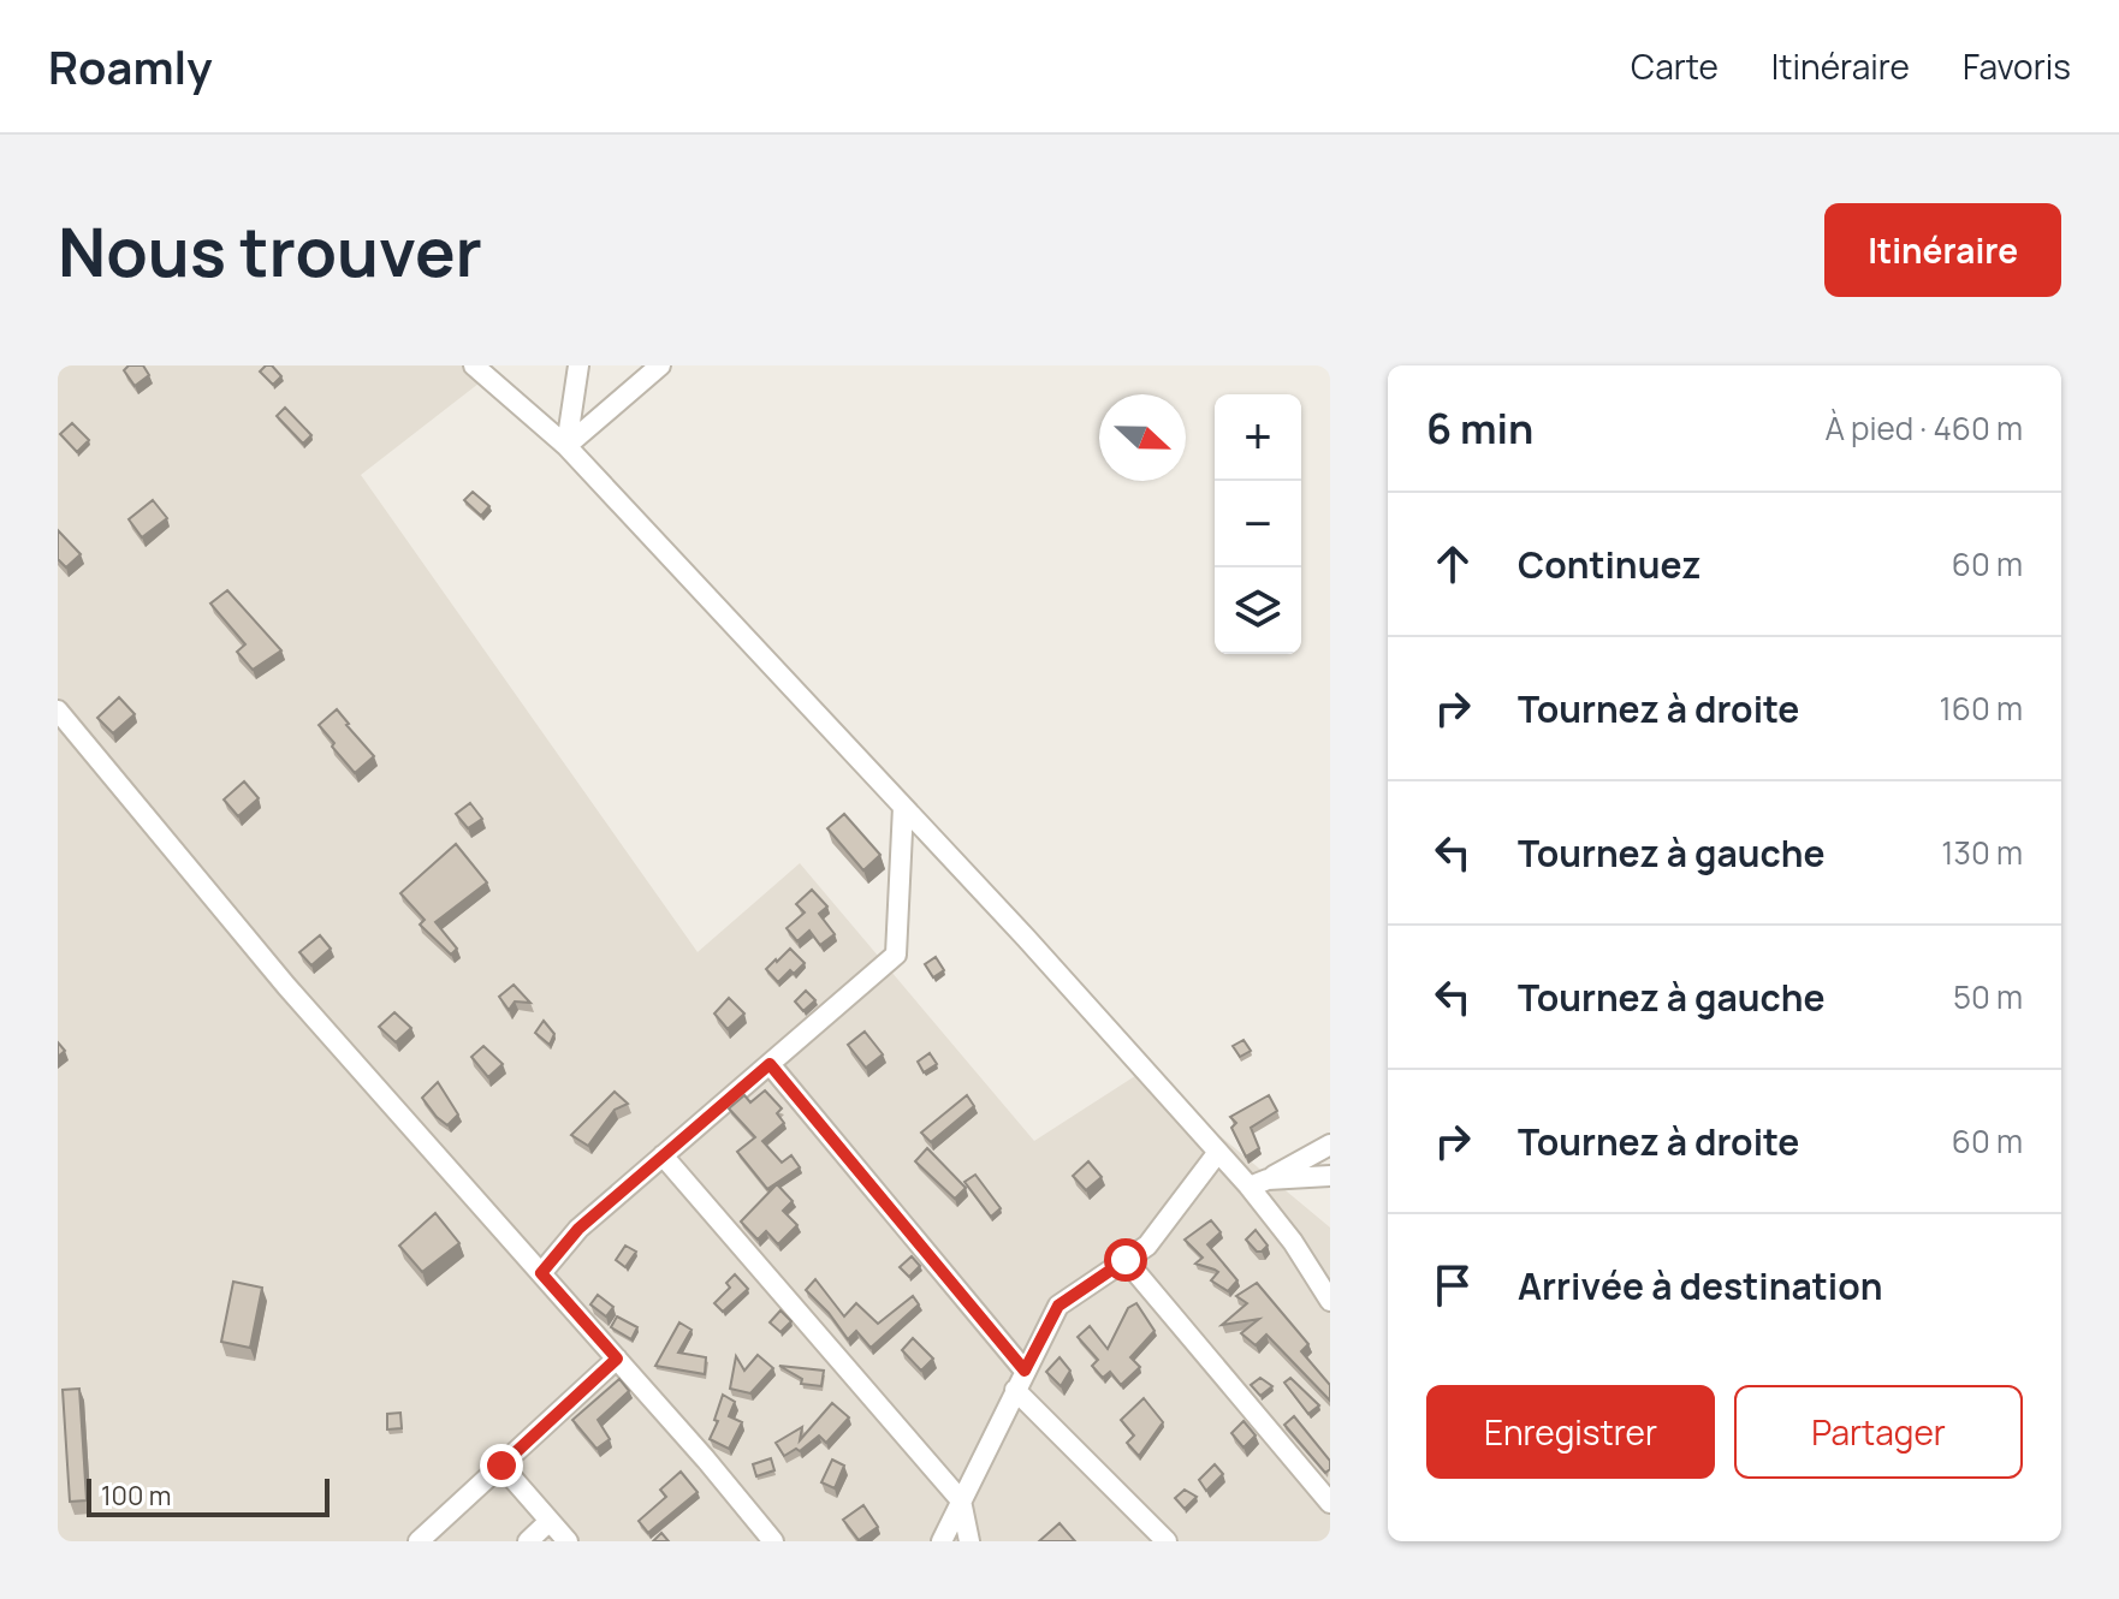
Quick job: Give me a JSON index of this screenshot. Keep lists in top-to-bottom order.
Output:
{
  "scale_bar": "100 m",
  "north": "right",
  "page": {
    "header": "Roamly",
    "nav": ["Carte", "Itinéraire", "Favoris"],
    "buttons": [
      "Itinéraire",
      ["Enregistrer", "Partager"]
    ],
    "title": "Nous trouver",
    "heading": ["6 min", "À pied · 460 m"],
    "map_buttons": ["+", "−"],
    "list": [
      ["Continuez", "60 m"],
      ["Tournez à droite", "160 m"],
      ["Tournez à gauche", "130 m"],
      ["Tournez à gauche", "50 m"],
      ["Tournez à droite", "60 m"],
      "Arrivée à destination"
    ],
    "scale": "100 m"
  }
}
